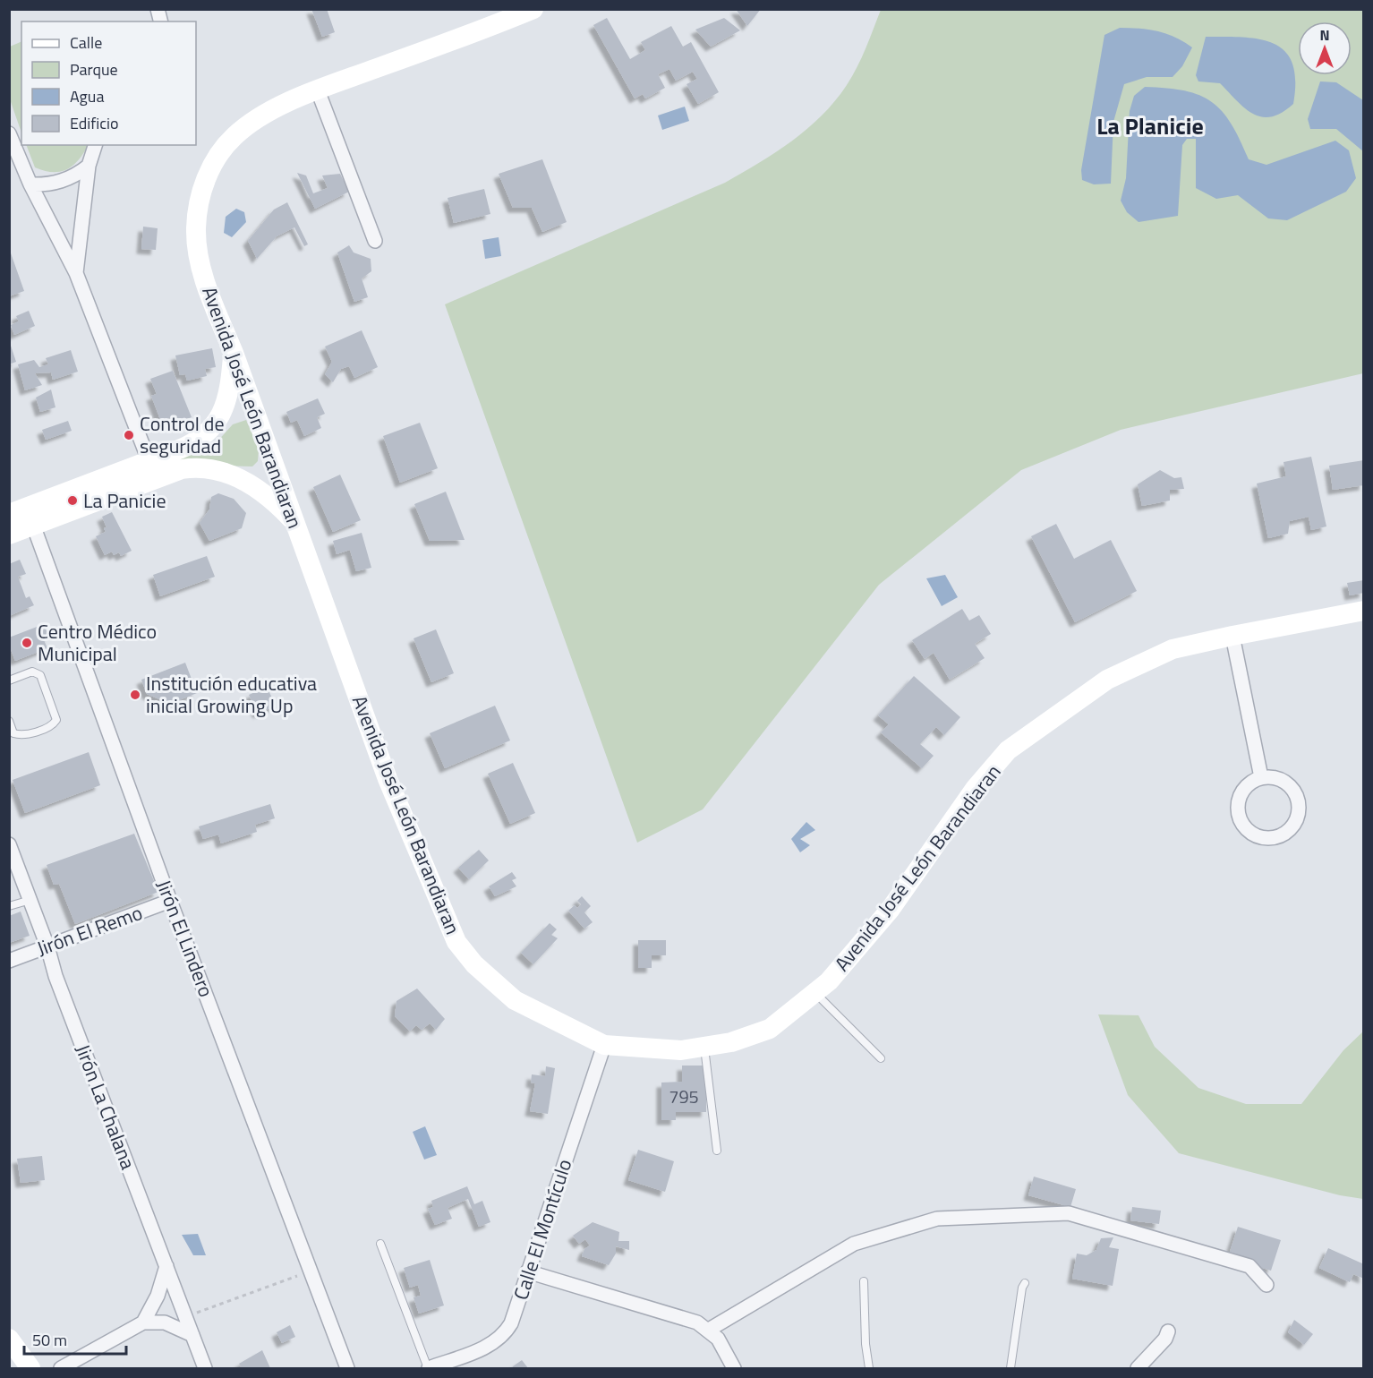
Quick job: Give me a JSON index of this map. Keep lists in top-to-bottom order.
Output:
{
  "streets": {
    "street": [
      "Avenida José León Barandiaran",
      "Jirón El Remo",
      "Jirón El Lindero",
      "Jirón La Chalana",
      "Calle El Montículo"
    ]
  },
  "crossings": [
    ["Avenida José León Barandiaran", "Calle El Montículo"],
    ["Jirón El Remo", "Jirón El Lindero"],
    ["Jirón El Remo", "Jirón La Chalana"]
  ],
  "districts": ["La Planicie"],
  "places": [
    "Control de seguridad",
    "La Panicie",
    "Centro Médico Municipal",
    "Institución educativa inicial Growing Up"
  ],
  "house_numbers": ["795"],
  "legend": [
    "Calle",
    "Parque",
    "Agua",
    "Edificio"
  ],
  "scale_bar": "50 m",
  "north": "top"
}
